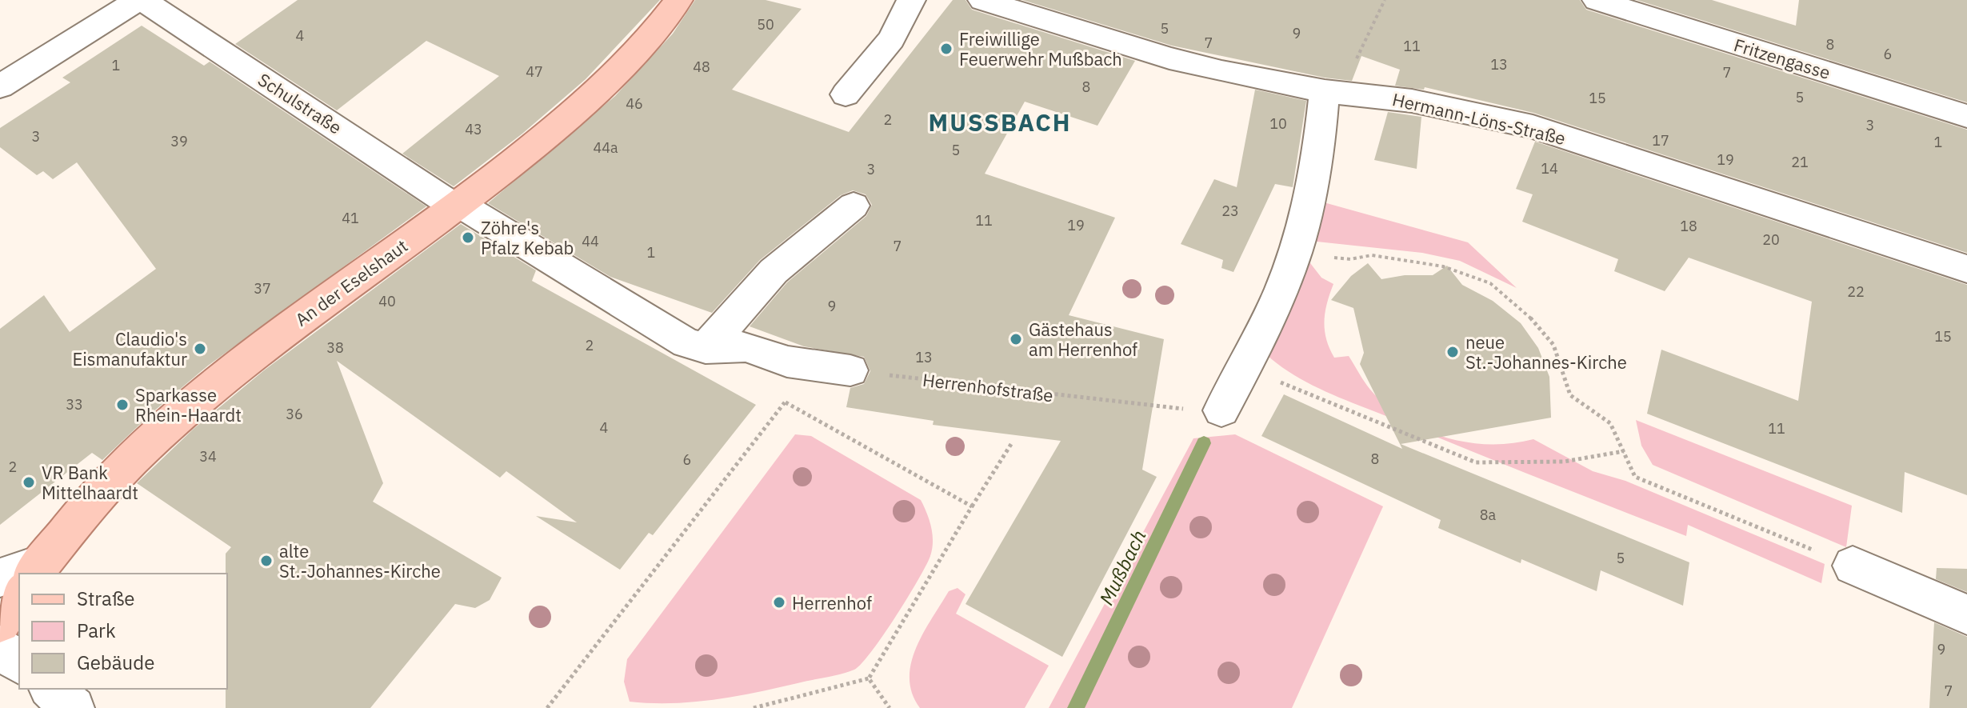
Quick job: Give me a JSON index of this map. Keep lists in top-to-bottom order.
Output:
{
  "streets": {
    "main road": ["An der Eselshaut"],
    "street": ["Fritzengasse", "Schulstraße", "Hermann-Löns-Straße"],
    "path": ["Herrenhofstraße"]
  },
  "crossings": [
    ["Schulstraße", "An der Eselshaut"]
  ],
  "districts": ["MUSSBACH"],
  "water": ["Mußbach"],
  "places": [
    "Freiwillige Feuerwehr Mußbach",
    "Zöhre's Pfalz Kebab",
    "Gästehaus am Herrenhof",
    "Claudio's Eismanufaktur",
    "neue St.-Johannes-Kirche",
    "Sparkasse Rhein-Haardt",
    "VR Bank Mittelhaardt",
    "alte St.-Johannes-Kirche",
    "Herrenhof"
  ],
  "house_numbers": [
    "50",
    "5",
    "9",
    "4",
    "7",
    "8",
    "11",
    "6",
    "13",
    "1",
    "48",
    "47",
    "7",
    "8",
    "5",
    "15",
    "46",
    "2",
    "10",
    "3",
    "43",
    "3",
    "17",
    "39",
    "1",
    "44a",
    "5",
    "19",
    "21",
    "14",
    "3",
    "23",
    "41",
    "11",
    "19",
    "18",
    "20",
    "44",
    "7",
    "1",
    "37",
    "22",
    "40",
    "9",
    "15",
    "2",
    "38",
    "13",
    "33",
    "36",
    "4",
    "11",
    "34",
    "8",
    "6",
    "2",
    "8a",
    "5",
    "9",
    "7"
  ],
  "legend": ["Straße", "Park", "Gebäude"]
}
